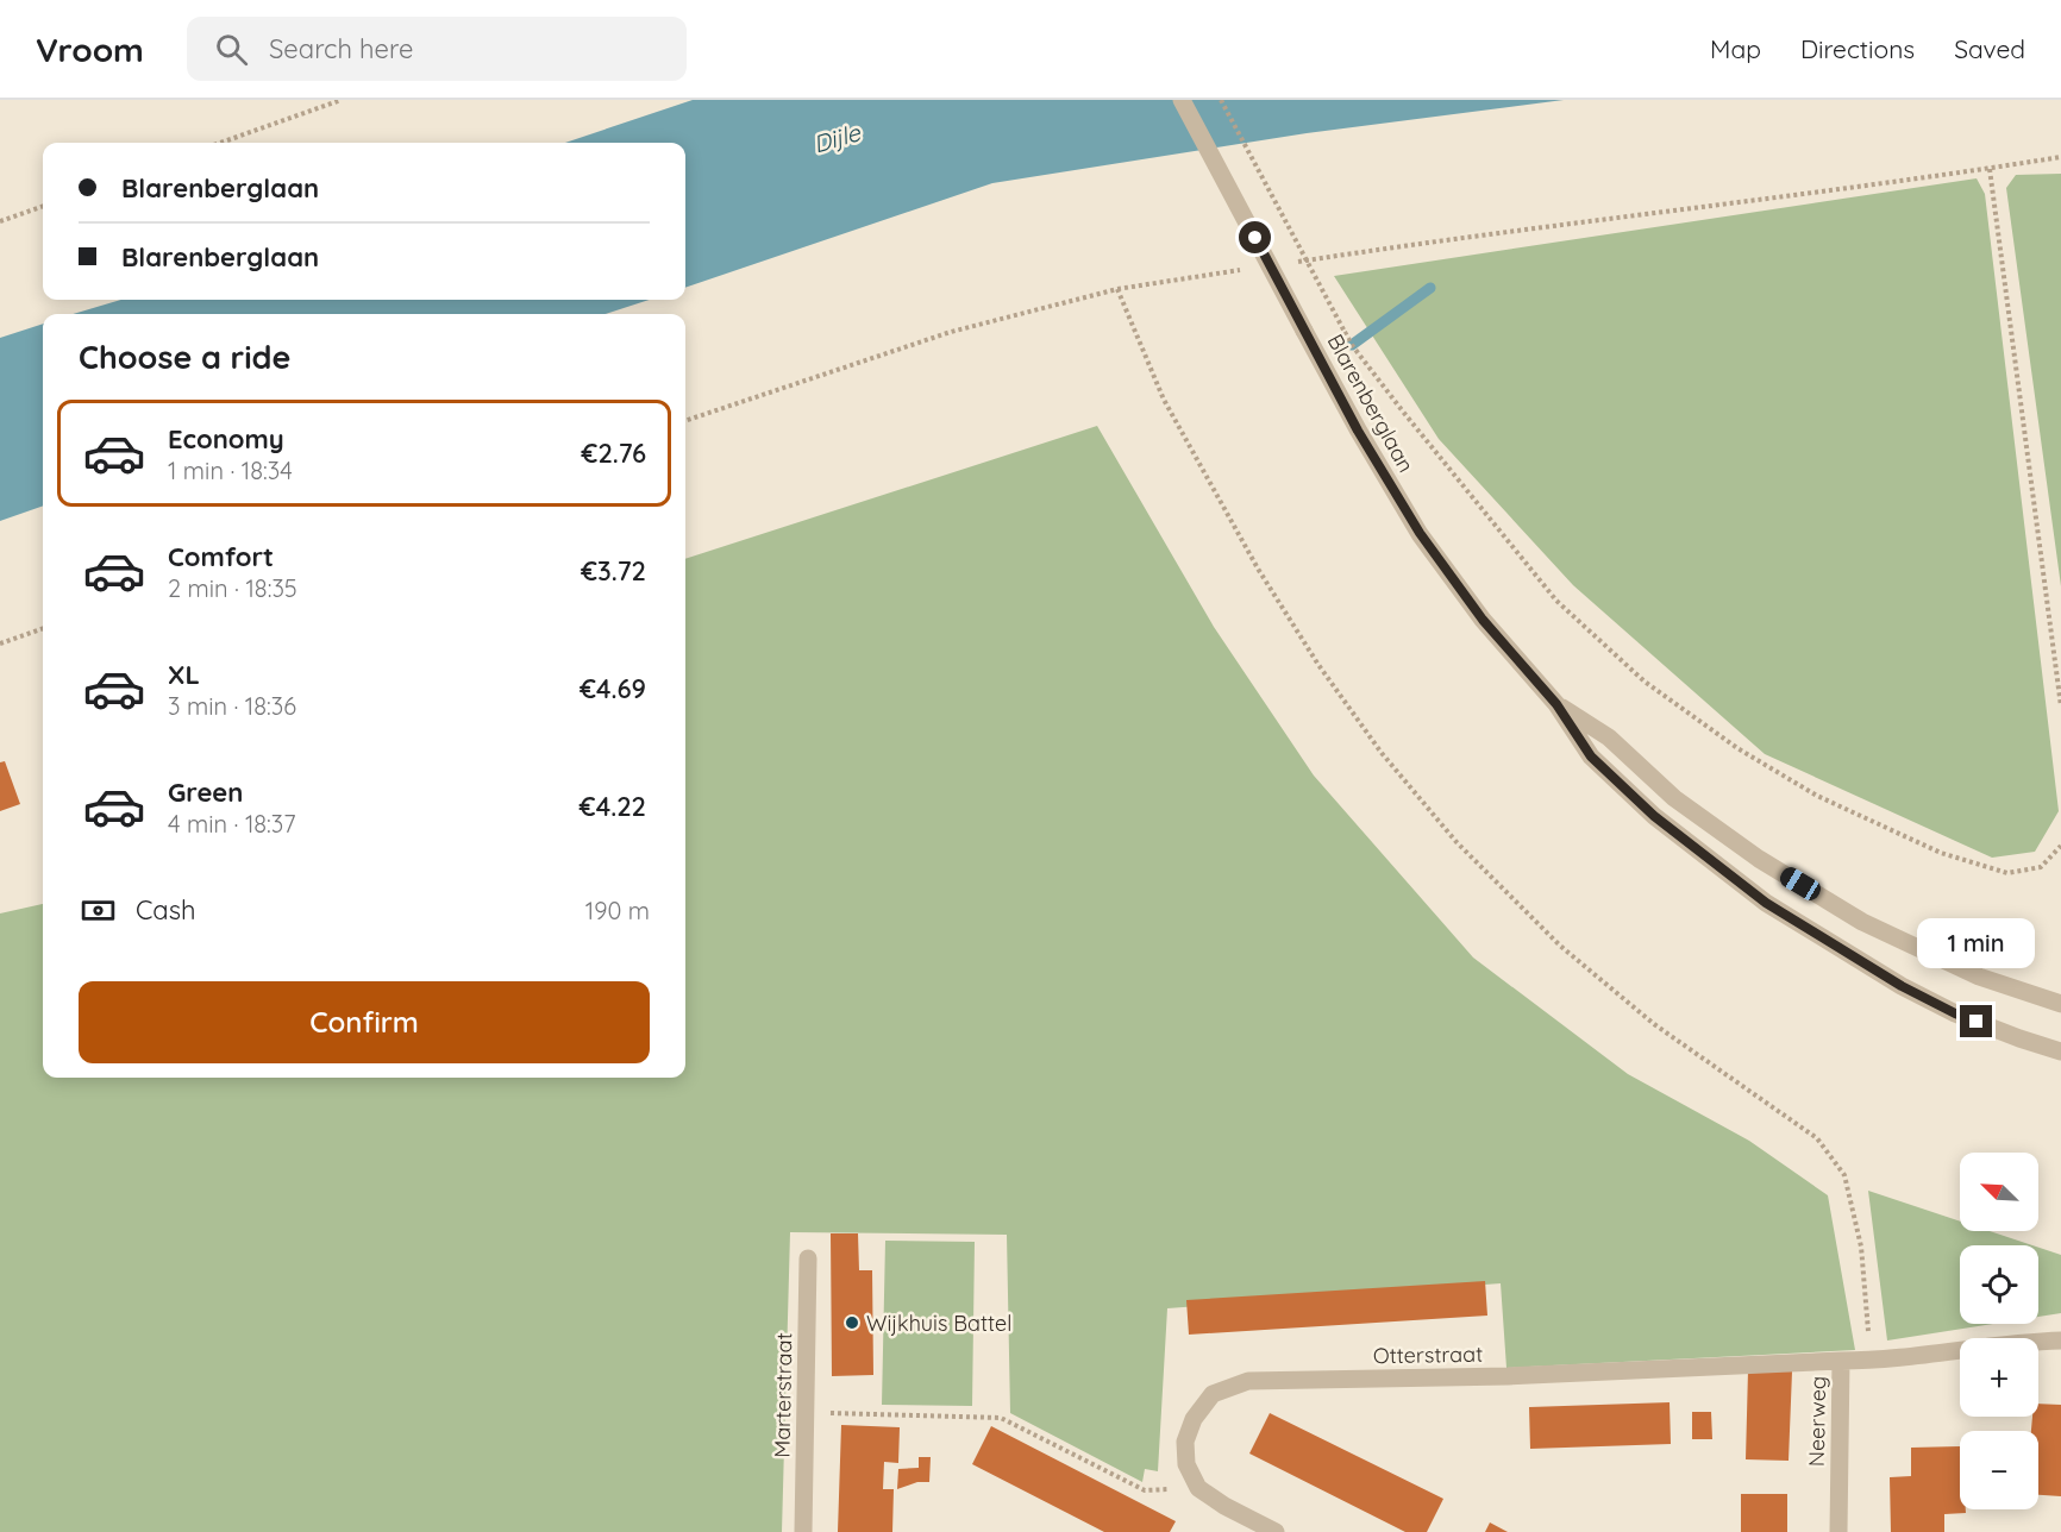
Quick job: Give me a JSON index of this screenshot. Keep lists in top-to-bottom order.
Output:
{
  "streets": {
    "street": [
      "Blarenberglaan",
      "Otterstraat",
      "Marterstraat",
      "Neerweg"
    ]
  },
  "crossings": [
    ["Otterstraat", "Neerweg"]
  ],
  "water": ["Dijle"],
  "places": ["Wijkhuis Battel"],
  "north": "top left",
  "page": {
    "header": "Vroom",
    "search": "Search here",
    "nav": ["Map", "Directions", "Saved"],
    "banner": ["Blarenberglaan", "Blarenberglaan"],
    "heading": "Choose a ride",
    "list": [
      {
        "name": "Economy",
        "note": "1 min · 18:34",
        "value": "€2.76"
      },
      {
        "name": "Comfort",
        "note": "2 min · 18:35",
        "value": "€3.72"
      },
      {
        "name": "XL",
        "note": "3 min · 18:36",
        "value": "€4.69"
      },
      {
        "name": "Green",
        "note": "4 min · 18:37",
        "value": "€4.22"
      }
    ],
    "pay": ["Cash", "190 m"],
    "bubble": "1 min",
    "buttons": "Confirm",
    "map_buttons": ["+", "−"]
  }
}
